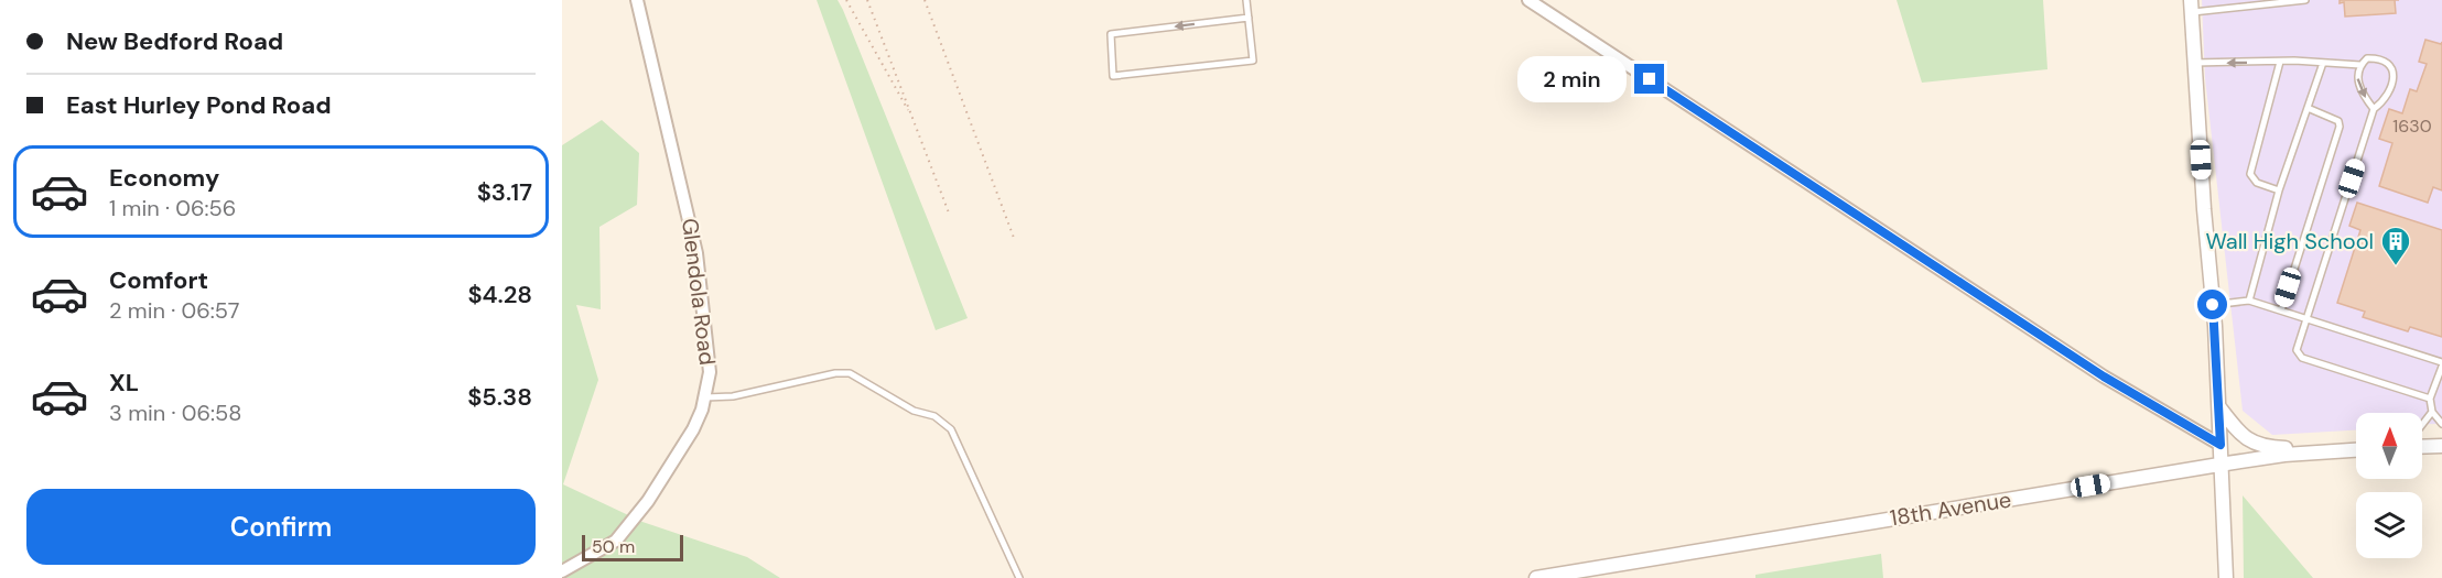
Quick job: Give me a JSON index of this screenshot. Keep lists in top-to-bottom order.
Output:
{
  "streets": {
    "street": ["Glendola Road", "18th Avenue"]
  },
  "places": {
    "building": ["Wall High School"]
  },
  "house_numbers": ["1630"],
  "scale_bar": "50 m",
  "north": "top",
  "page": {
    "banner": ["New Bedford Road", "East Hurley Pond Road"],
    "bubble": "2 min",
    "list": [
      {
        "name": "Economy",
        "note": "1 min · 06:56",
        "value": "$3.17"
      },
      {
        "name": "Comfort",
        "note": "2 min · 06:57",
        "value": "$4.28"
      },
      {
        "name": "XL",
        "note": "3 min · 06:58",
        "value": "$5.38"
      }
    ],
    "buttons": "Confirm",
    "scale": "50 m"
  }
}
